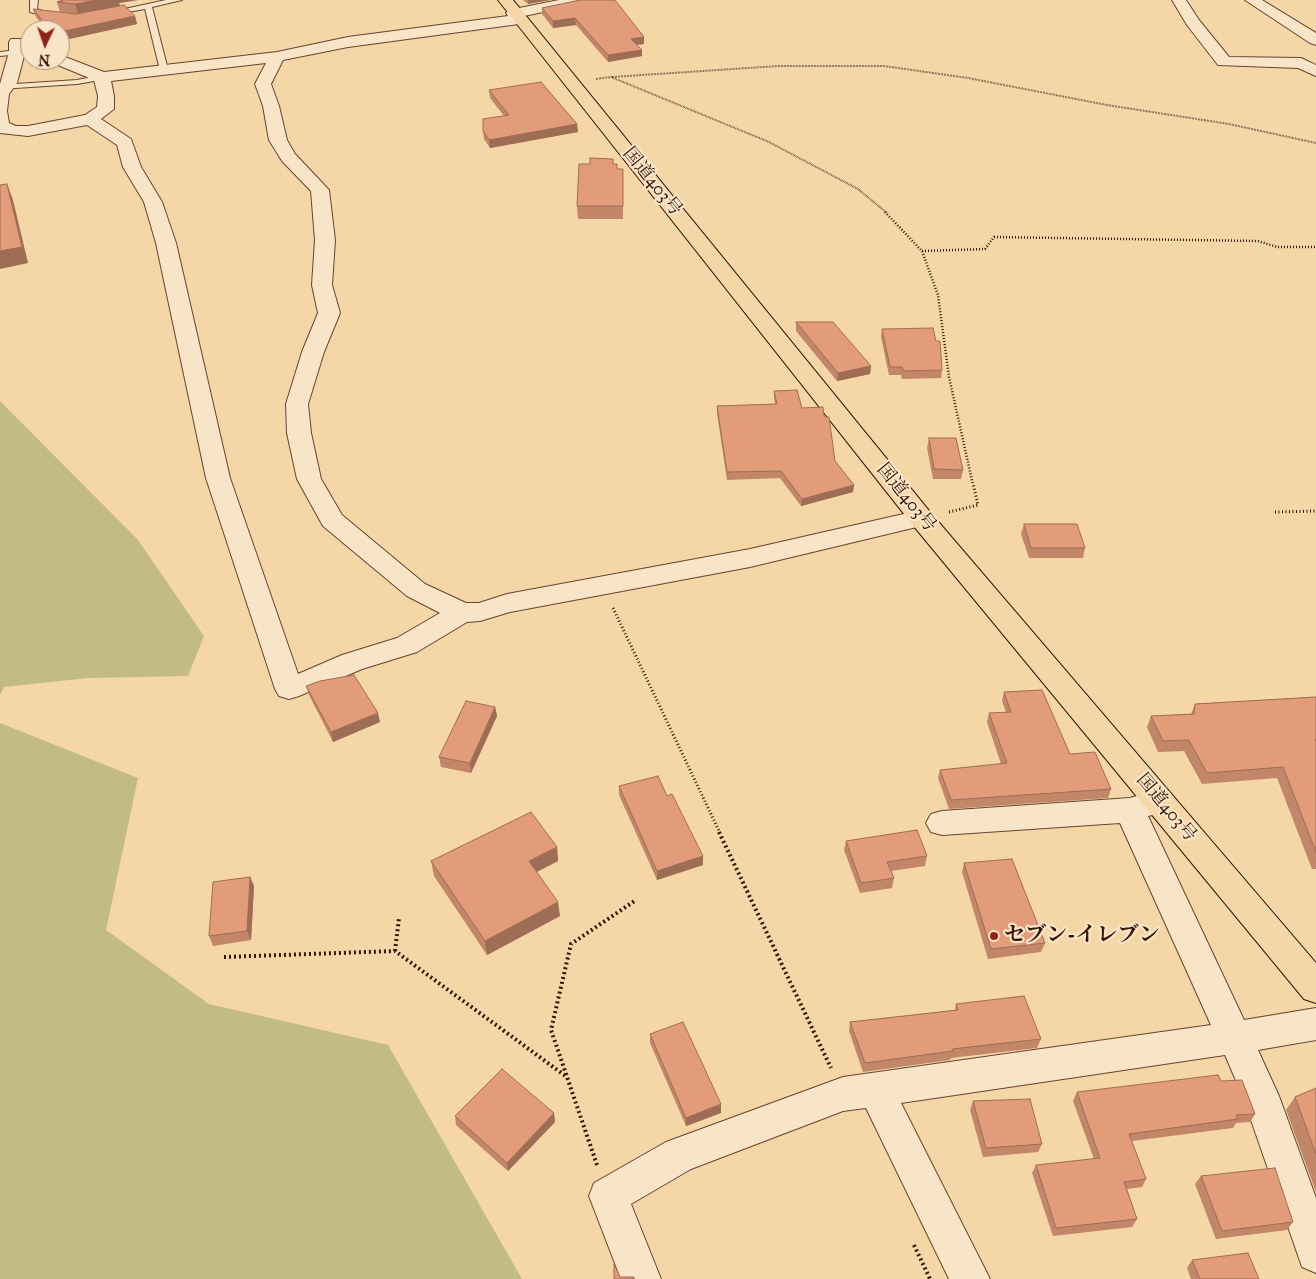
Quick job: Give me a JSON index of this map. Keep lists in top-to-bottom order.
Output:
{
  "streets": {
    "highway": ["国道403号"]
  },
  "places": ["セブン-イレブン"],
  "north": "bottom"
}
